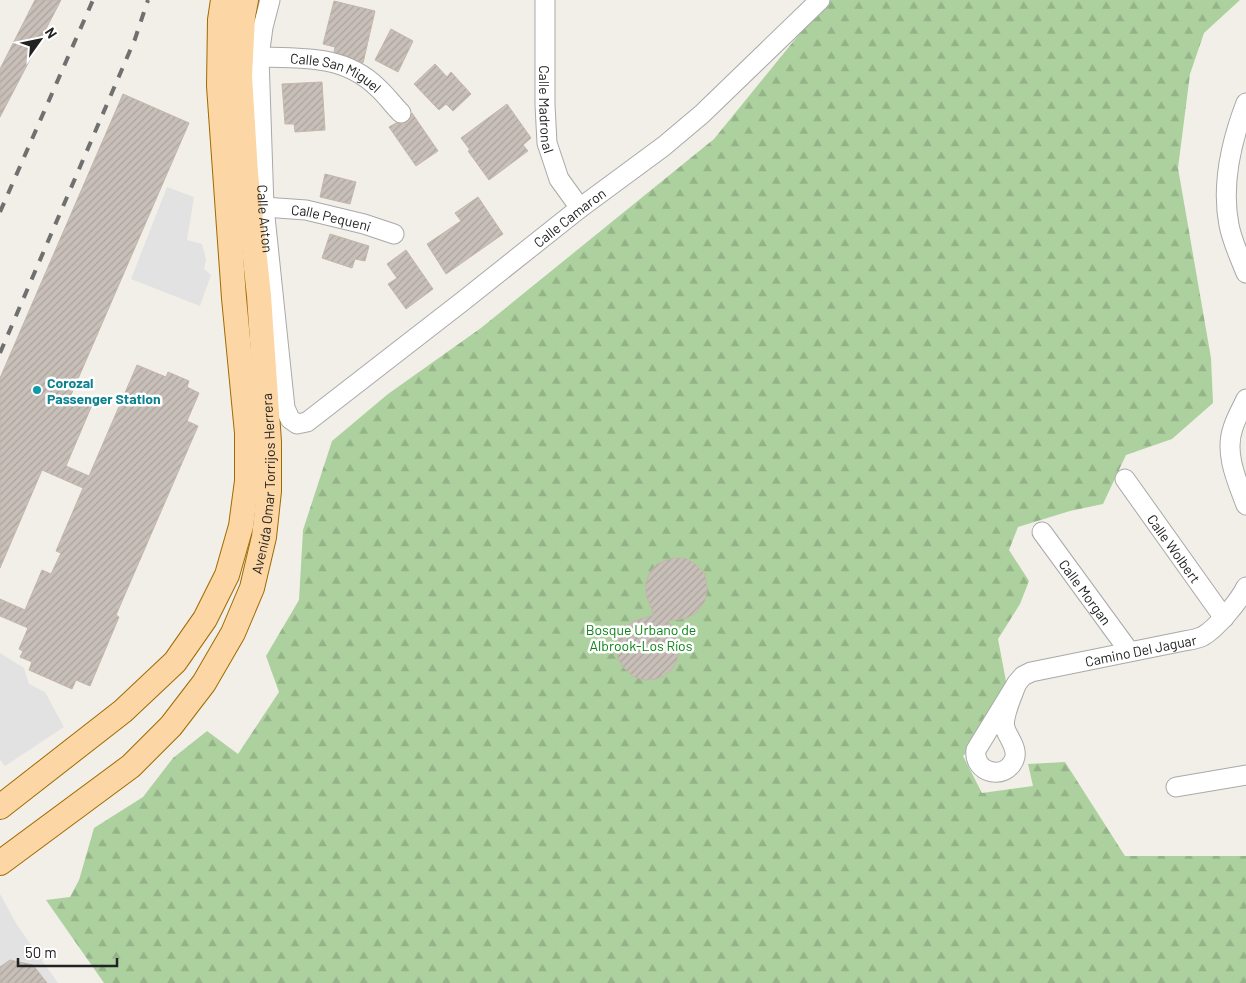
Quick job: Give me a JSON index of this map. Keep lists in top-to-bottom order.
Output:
{
  "streets": {
    "main road": ["Avenida Omar Torrijos Herrera"],
    "street": [
      "Calle San Miguel",
      "Calle Madronal",
      "Calle Camaron",
      "Calle Pequeni",
      "Calle Anton",
      "Calle Wolbert",
      "Calle Morgan",
      "Camino Del Jaguar"
    ]
  },
  "crossings": [
    ["Calle San Miguel", "Calle Anton"],
    ["Calle Madronal", "Calle Camaron"],
    ["Calle Camaron", "Calle Anton"],
    ["Calle Pequeni", "Calle Anton"],
    ["Calle Wolbert", "Camino Del Jaguar"],
    ["Calle Morgan", "Camino Del Jaguar"]
  ],
  "parks": ["Bosque Urbano de Albrook-Los Ríos"],
  "places": ["Corozal Passenger Station"],
  "scale_bar": "50 m",
  "north": "top right"
}
